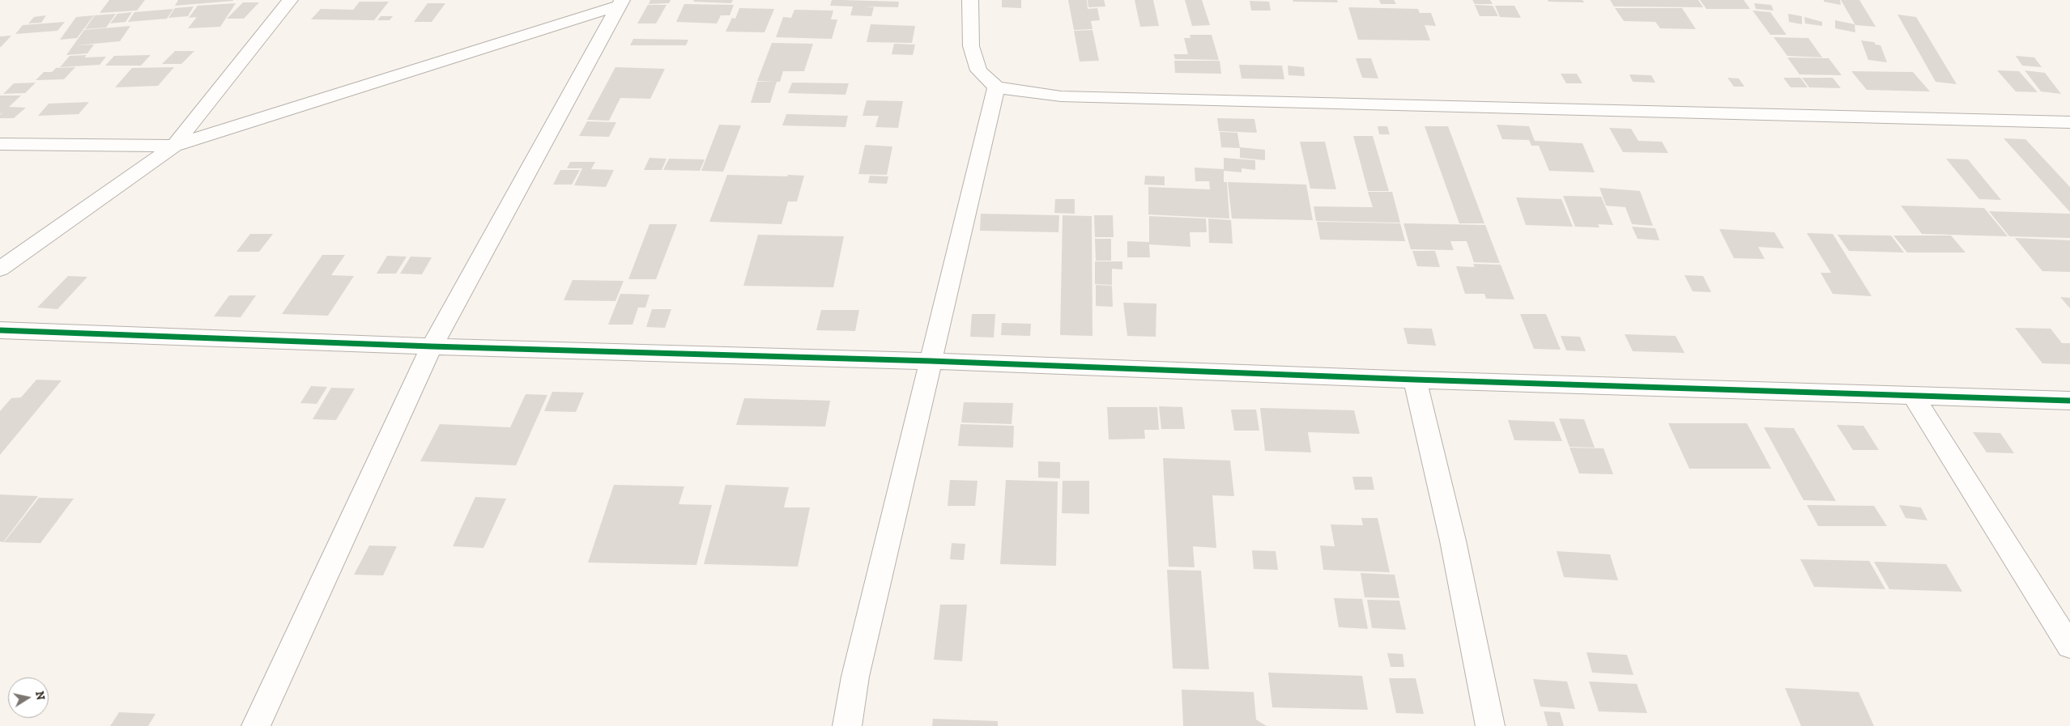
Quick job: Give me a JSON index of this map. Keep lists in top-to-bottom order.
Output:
{
  "north": "right"
}
